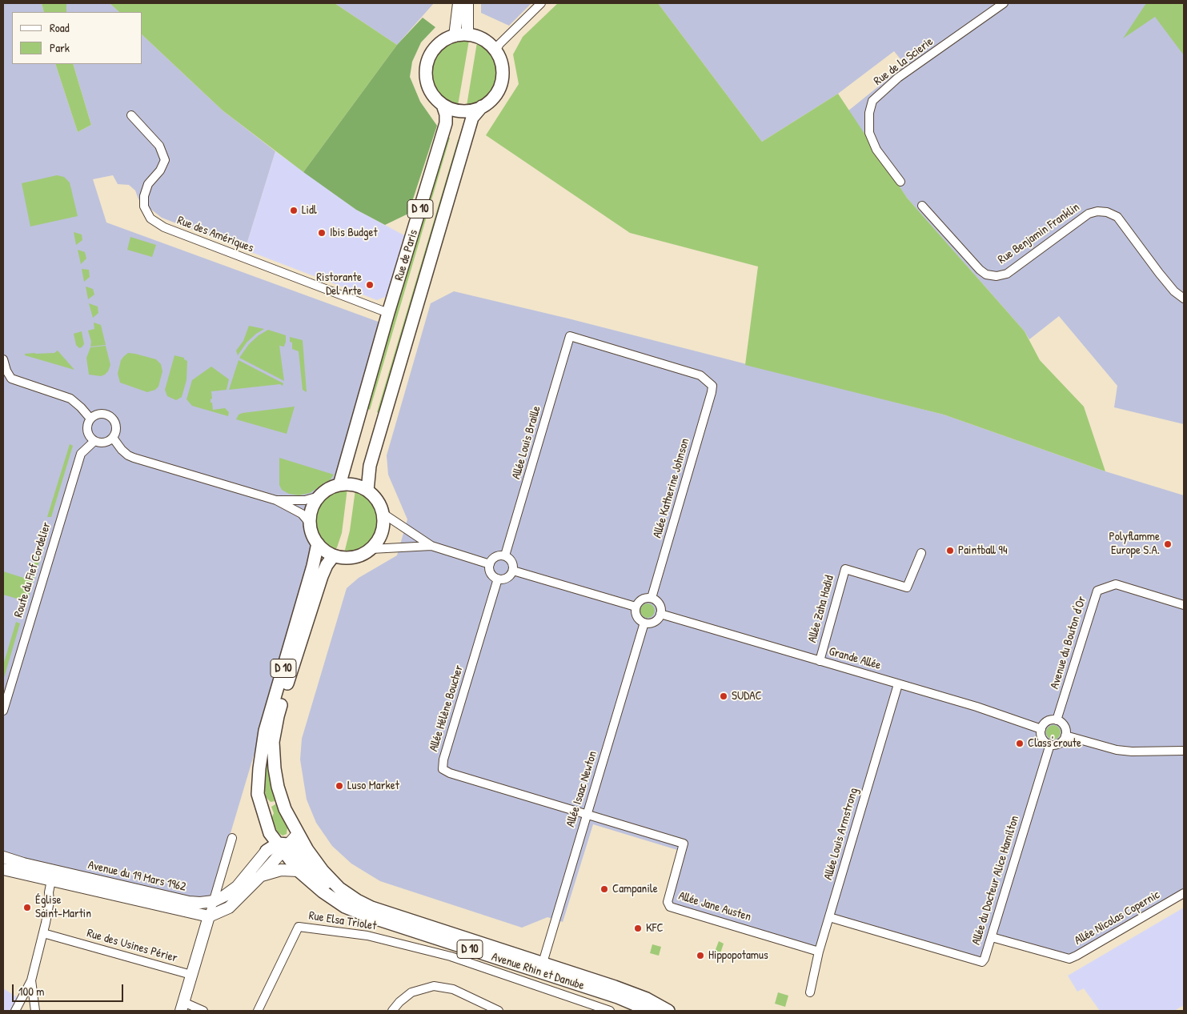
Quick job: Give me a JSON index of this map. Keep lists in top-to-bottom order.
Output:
{
  "streets": {
    "main road": [
      "D 10",
      "Rue de Paris",
      "Avenue du 19 Mars 1962",
      "Avenue Rhin et Danube"
    ],
    "street": [
      "Rue de la Scierie",
      "Rue Benjamin Franklin",
      "Rue des Amériques",
      "Allée Louis Braille",
      "Allée Katherine Johnson",
      "Route du Fief Cordelier",
      "Allée Zaha Hadid",
      "Avenue du Bouton d'Or",
      "Grande Allée",
      "Allée Hélène Boucher",
      "Allée Isaac Newton",
      "Allée Louis Armstrong",
      "Allée du Docteur Alice Hamilton",
      "Allée Jane Austen",
      "Allée Nicolas Copernic",
      "Rue Elsa Triolet",
      "Rue des Usines Périer"
    ]
  },
  "crossings": [
    ["D 10", "Rue des Amériques"],
    ["D 10", "Rue de Paris"],
    ["D 10", "Avenue Rhin et Danube"],
    ["Rue des Amériques", "Rue de Paris"],
    ["Allée Louis Braille", "Allée Katherine Johnson"],
    ["Allée Louis Braille", "Allée Hélène Boucher"],
    ["Allée Katherine Johnson", "Grande Allée"],
    ["Allée Katherine Johnson", "Allée Isaac Newton"],
    ["Allée Zaha Hadid", "Grande Allée"],
    ["Avenue du Bouton d'Or", "Grande Allée"],
    ["Avenue du Bouton d'Or", "Allée du Docteur Alice Hamilton"],
    ["Grande Allée", "Allée Isaac Newton"],
    ["Grande Allée", "Allée Louis Armstrong"],
    ["Grande Allée", "Allée du Docteur Alice Hamilton"],
    ["Allée Hélène Boucher", "Allée Isaac Newton"],
    ["Allée Hélène Boucher", "Allée Jane Austen"],
    ["Allée Isaac Newton", "Allée Jane Austen"],
    ["Allée Isaac Newton", "Avenue Rhin et Danube"],
    ["Allée Louis Armstrong", "Allée du Docteur Alice Hamilton"],
    ["Allée Louis Armstrong", "Allée Jane Austen"],
    ["Allée du Docteur Alice Hamilton", "Allée Nicolas Copernic"]
  ],
  "places": [
    "Lidl",
    "Ibis Budget",
    "Ristorante Del Arte",
    "Polyflamme Europe S.A.",
    "Paintball 94",
    "SUDAC",
    "Class'croute",
    "Luso Market",
    "Campanile",
    "Église Saint-Martin",
    "KFC",
    "Hippopotamus"
  ],
  "legend": ["Road", "Park"],
  "scale_bar": "100 m"
}
